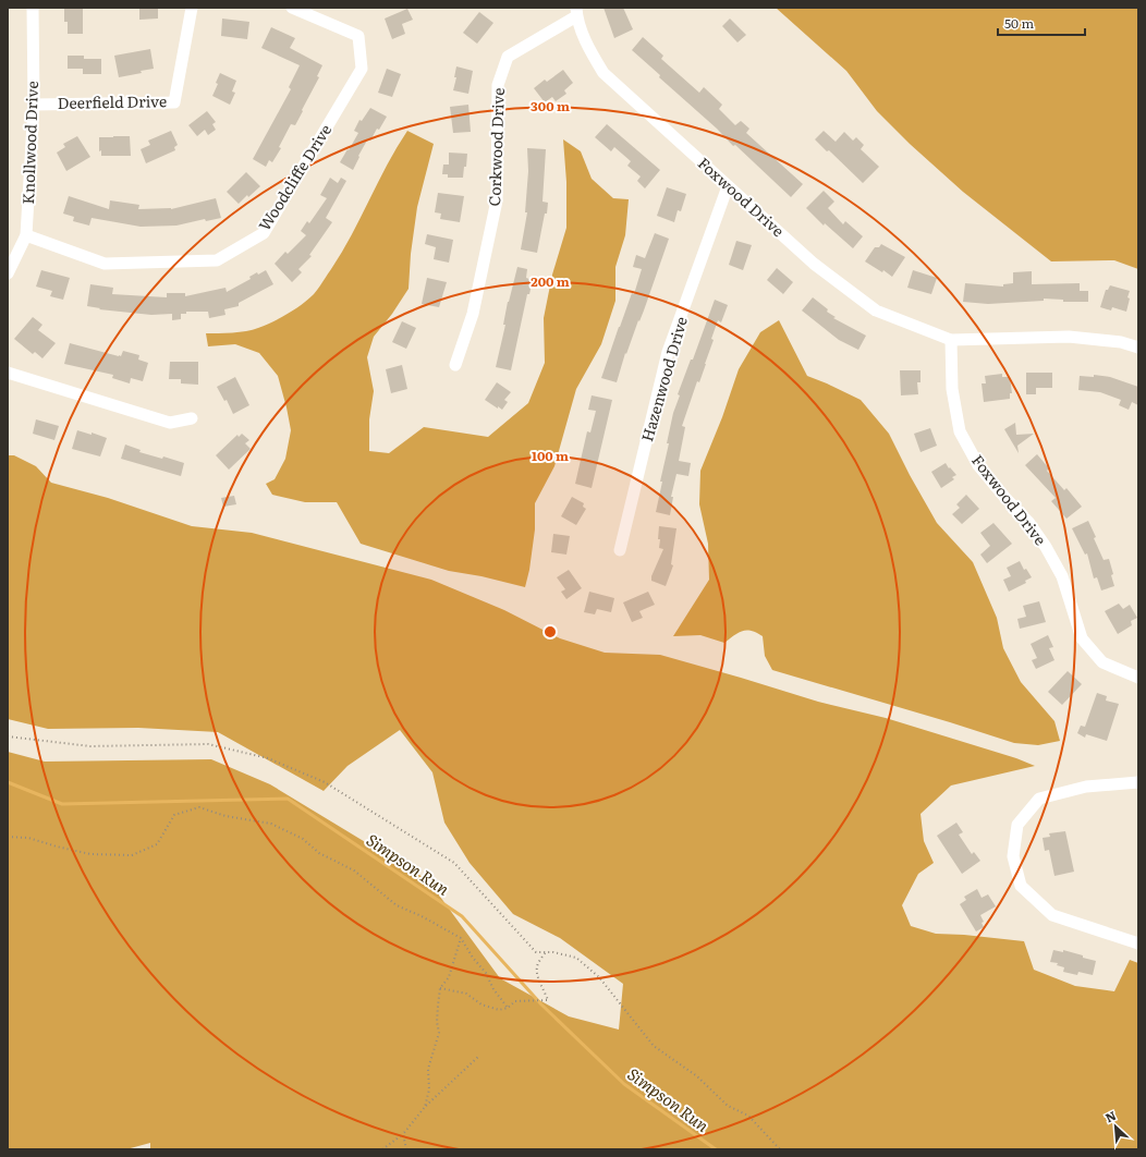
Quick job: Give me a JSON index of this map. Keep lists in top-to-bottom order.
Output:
{
  "streets": {
    "street": [
      "Deerfield Drive",
      "Knollwood Drive",
      "Corkwood Drive",
      "Woodcliffe Drive",
      "Foxwood Drive",
      "Hazenwood Drive"
    ]
  },
  "crossings": [
    ["Deerfield Drive", "Knollwood Drive"],
    ["Knollwood Drive", "Woodcliffe Drive"],
    ["Corkwood Drive", "Foxwood Drive"],
    ["Foxwood Drive", "Hazenwood Drive"]
  ],
  "water": ["Simpson Run"],
  "scale_bar": "50 m",
  "north": "top left",
  "rings": ["300 m", "200 m", "100 m"]
}
